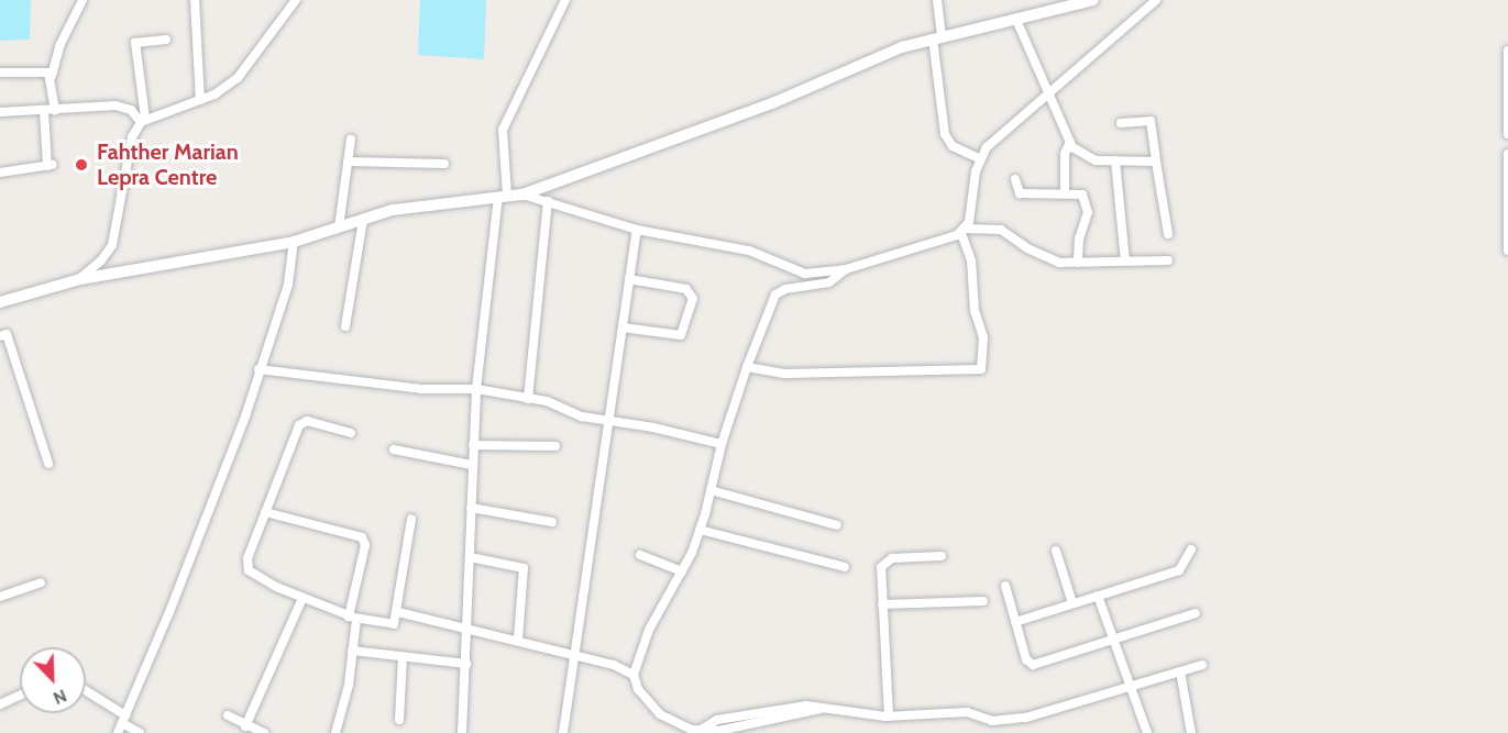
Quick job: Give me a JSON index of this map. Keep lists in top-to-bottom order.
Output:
{
  "places": ["Fahther Marian Lepra Centre"],
  "north": "bottom right"
}
